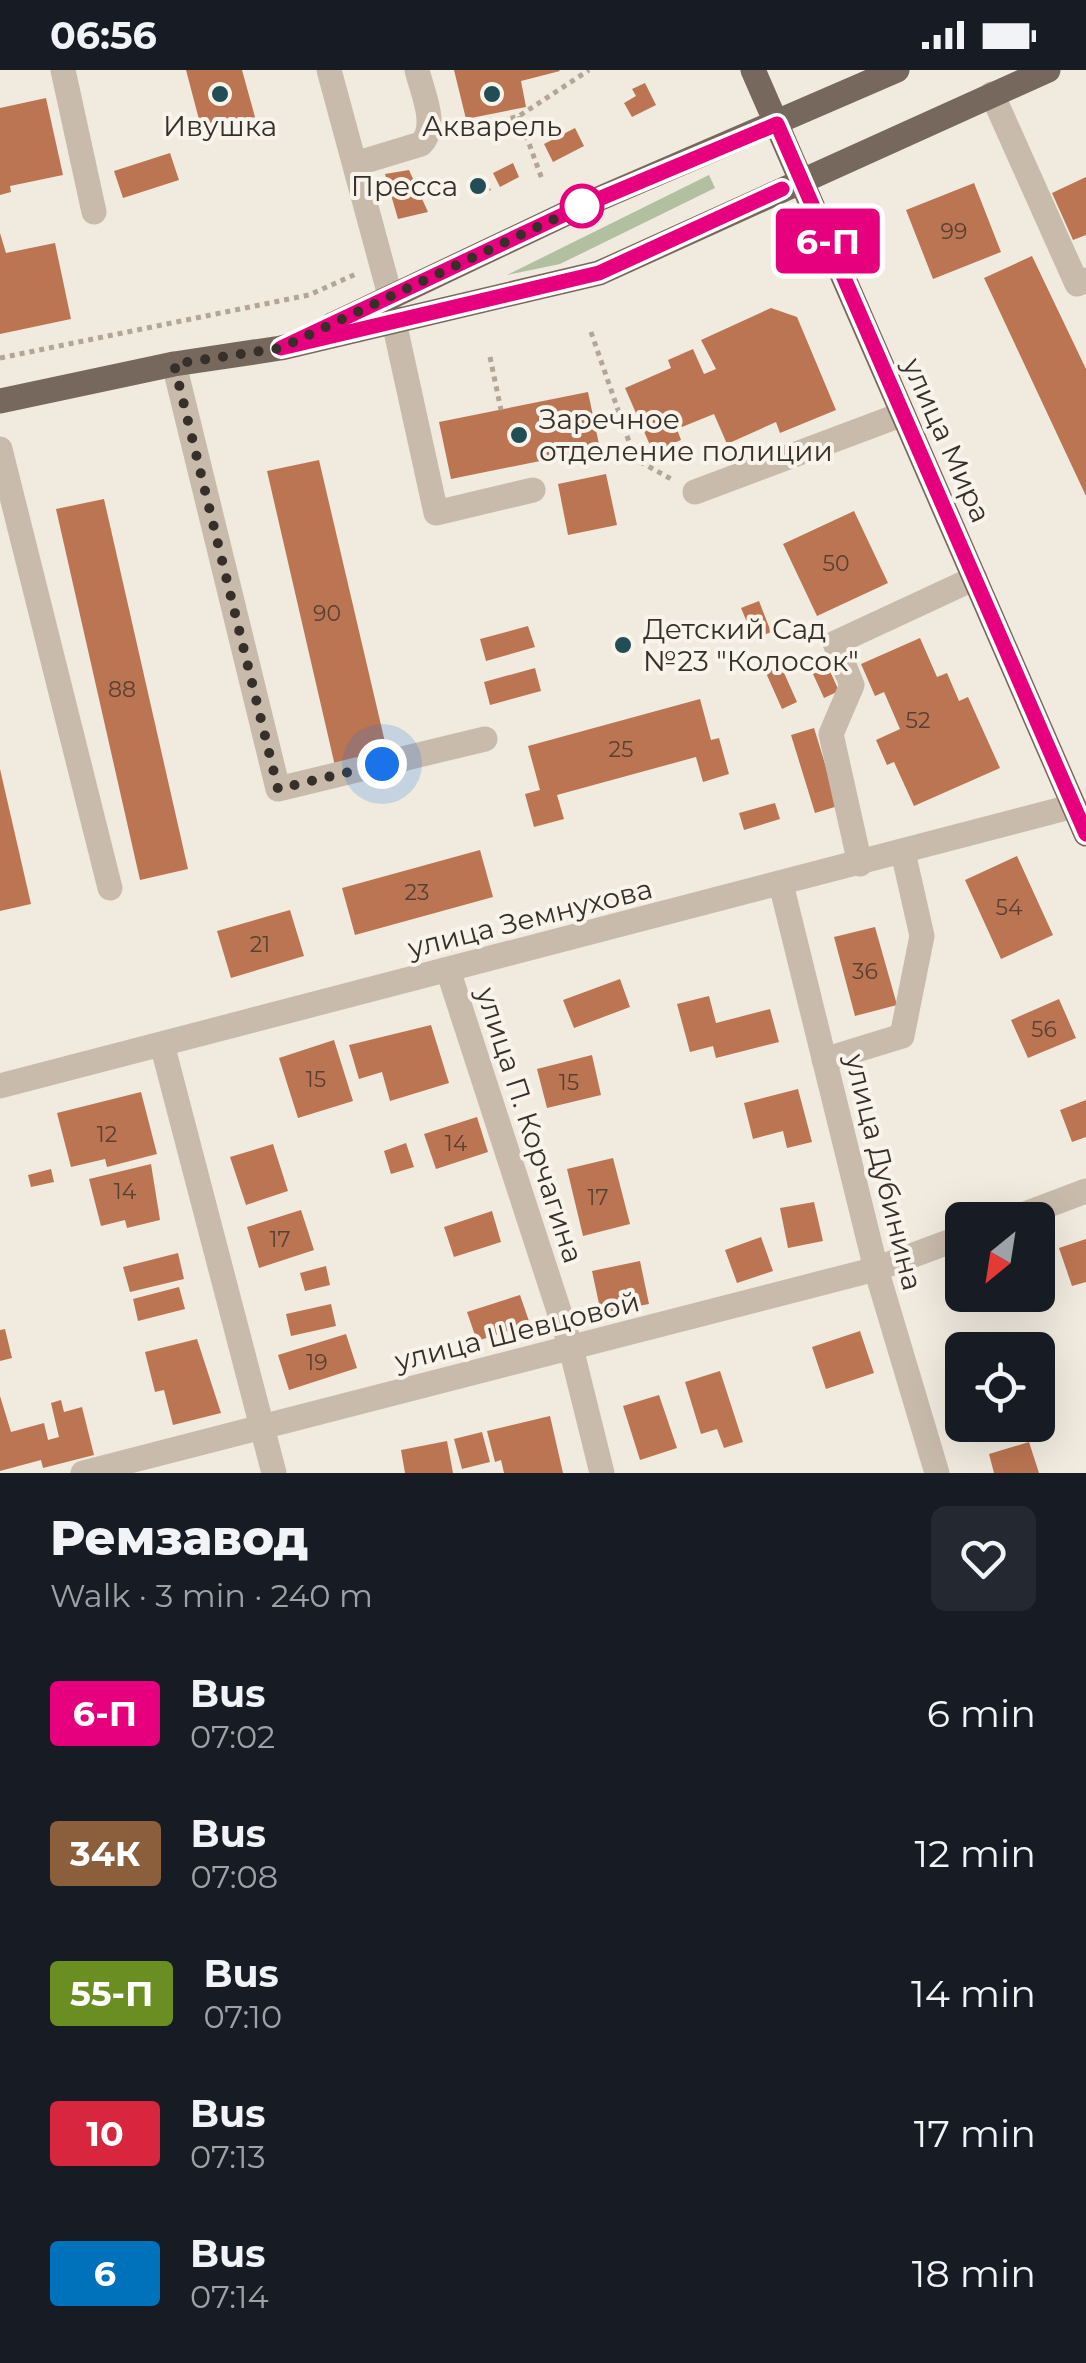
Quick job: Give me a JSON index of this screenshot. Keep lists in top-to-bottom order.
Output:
{
  "streets": {
    "main road": ["улица Мира"],
    "street": [
      "улица Земнухова",
      "улица П. Корчагина",
      "улица Дубинина",
      "улица Шевцовой"
    ]
  },
  "crossings": [
    ["улица Мира", "улица Земнухова"],
    ["улица Земнухова", "улица П. Корчагина"],
    ["улица Земнухова", "улица Дубинина"],
    ["улица П. Корчагина", "улица Шевцовой"],
    ["улица Дубинина", "улица Шевцовой"]
  ],
  "places": [
    "Ивушка",
    "Акварель",
    "Пресса",
    "Заречное отделение полиции",
    "Детский Сад №23 \"Колосок\""
  ],
  "lines": ["bus line 6-П"],
  "house_numbers": [
    "99",
    "50",
    "90",
    "88",
    "52",
    "25",
    "23",
    "54",
    "21",
    "36",
    "56",
    "15",
    "15",
    "12",
    "14",
    "14",
    "17",
    "17",
    "19"
  ],
  "north": "bottom left",
  "page": {
    "status": "06:56",
    "on_map": "6-П",
    "heading": ["Ремзавод", "Walk · 3 min · 240 m"],
    "list": [
      {
        "mark": "6-П",
        "name": "Bus",
        "note": "07:02",
        "value": "6 min"
      },
      {
        "mark": "34К",
        "name": "Bus",
        "note": "07:08",
        "value": "12 min"
      },
      {
        "mark": "55-П",
        "name": "Bus",
        "note": "07:10",
        "value": "14 min"
      },
      {
        "mark": "10",
        "name": "Bus",
        "note": "07:13",
        "value": "17 min"
      },
      {
        "mark": "6",
        "name": "Bus",
        "note": "07:14",
        "value": "18 min"
      }
    ]
  }
}
